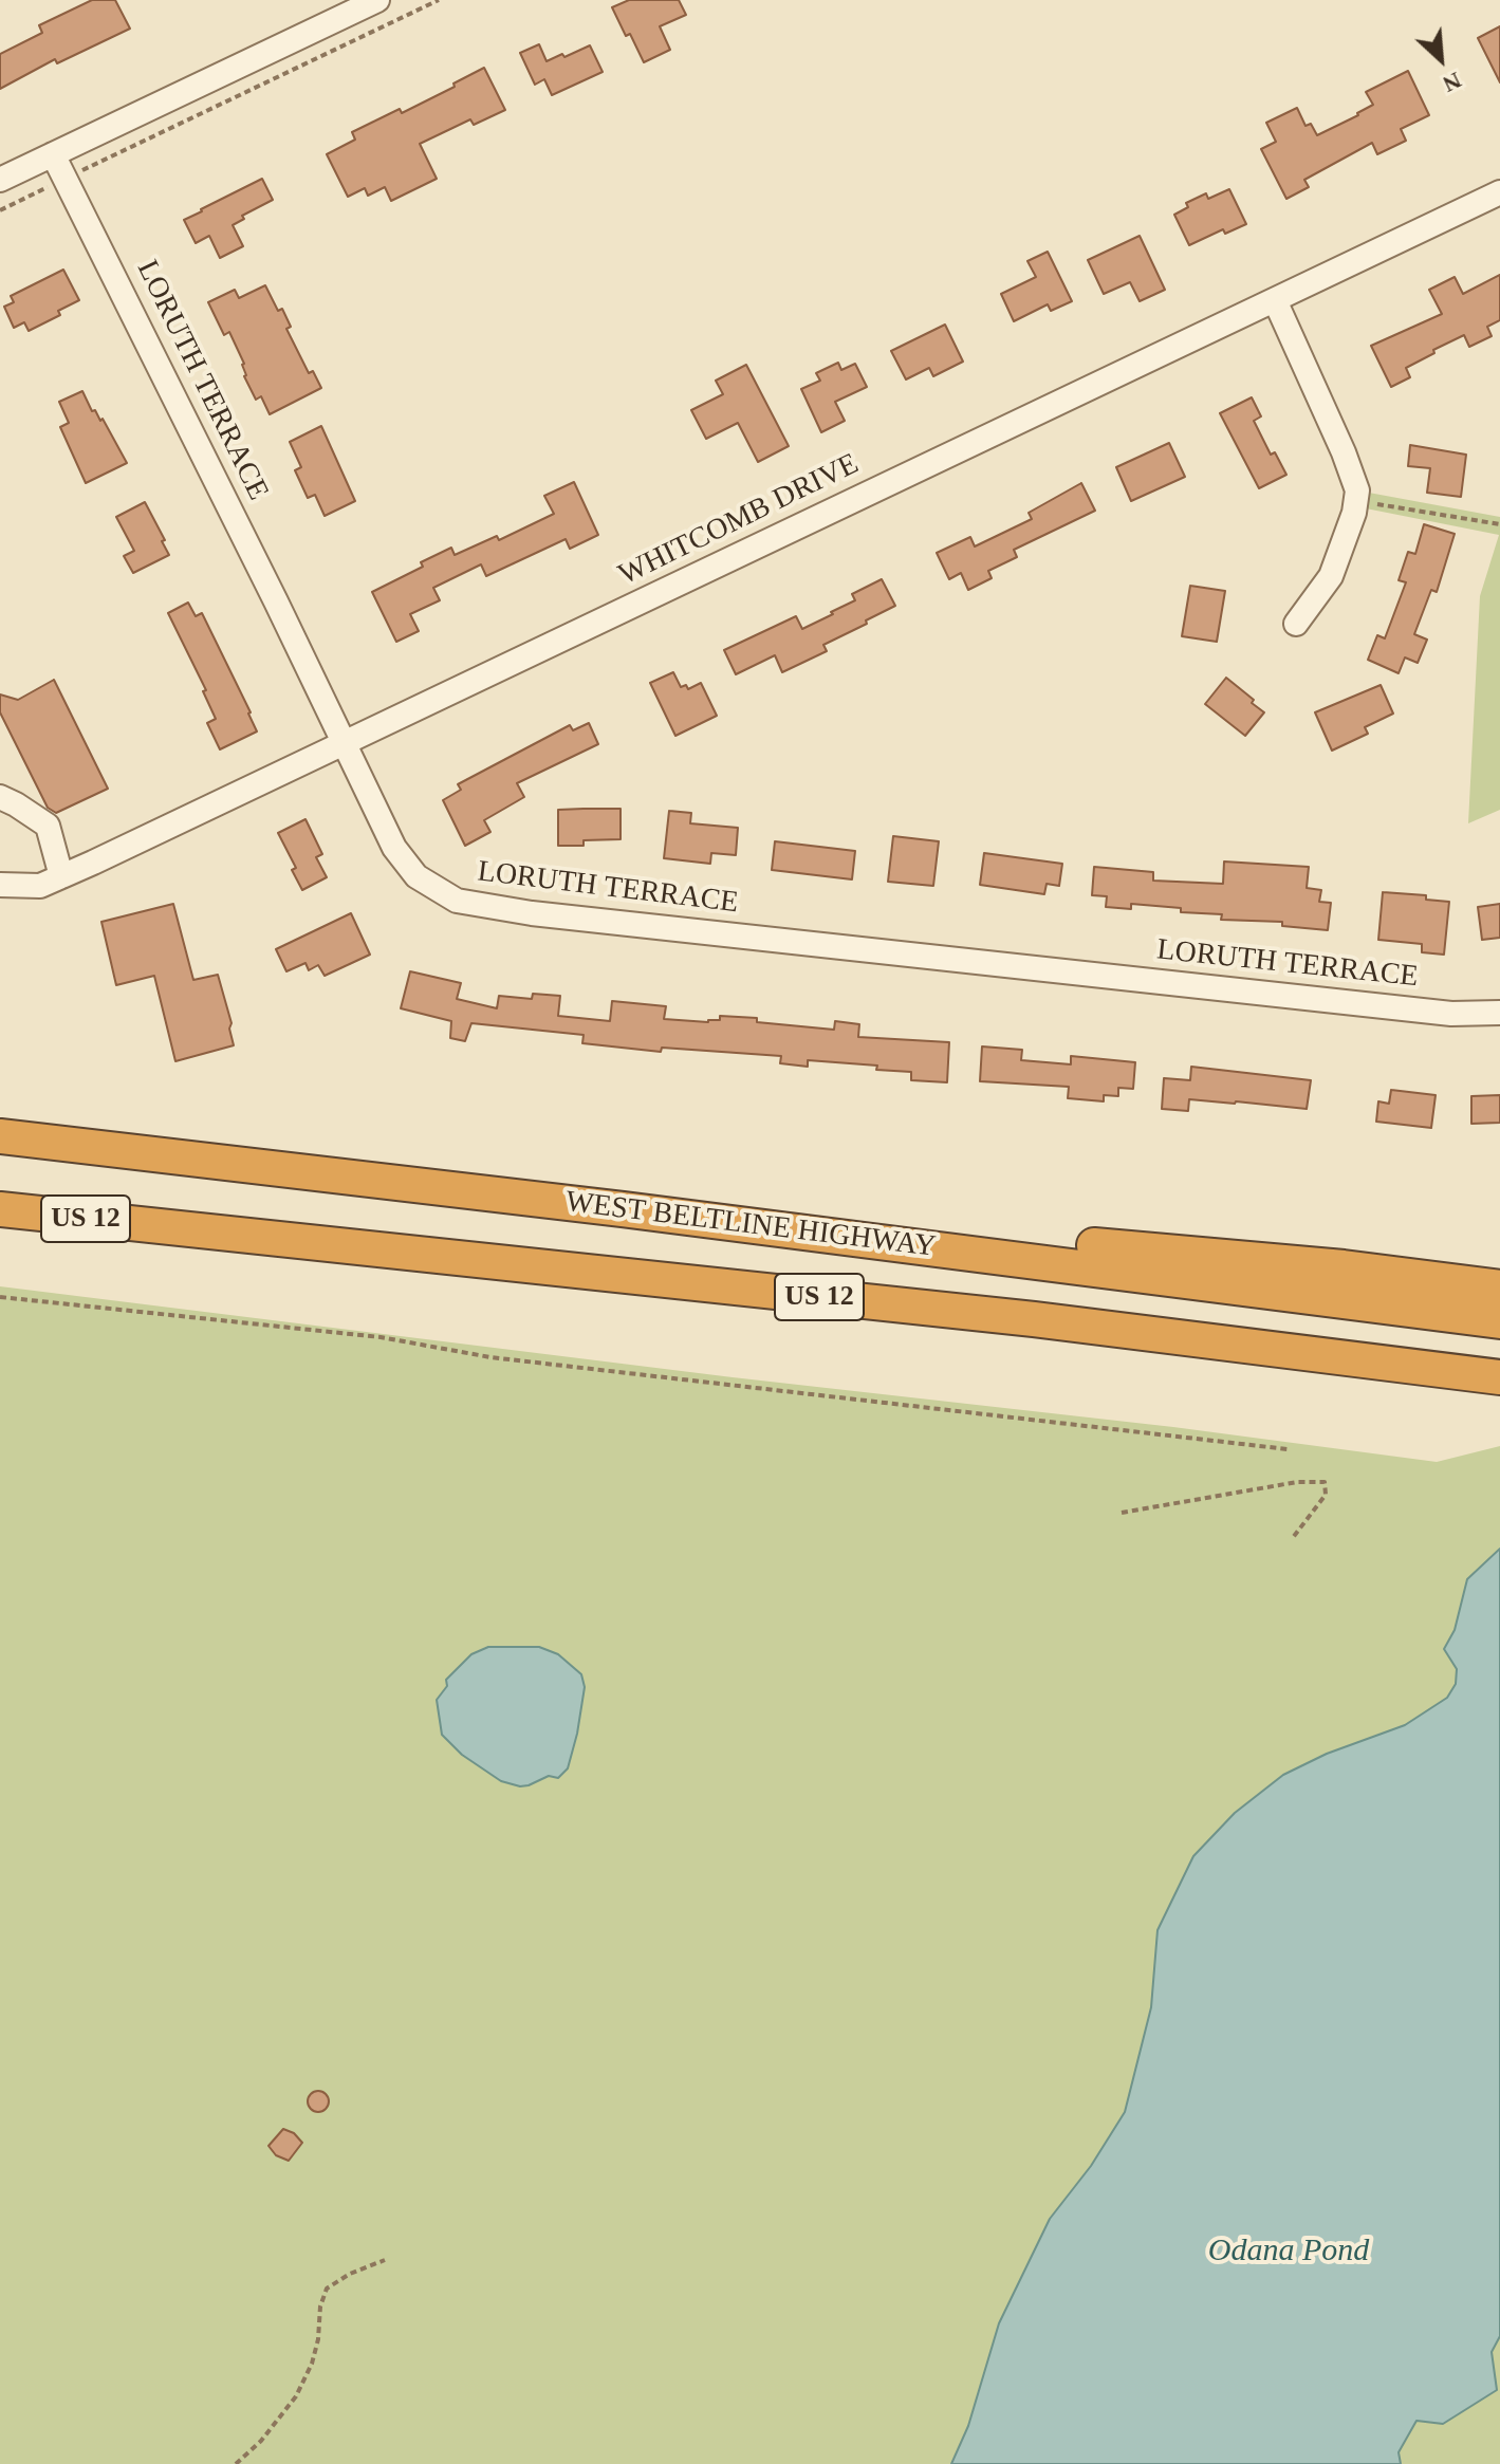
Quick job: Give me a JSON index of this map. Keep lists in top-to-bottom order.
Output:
{
  "streets": {
    "highway": ["US 12", "WEST BELTLINE HIGHWAY"],
    "street": ["LORUTH TERRACE", "WHITCOMB DRIVE"]
  },
  "crossings": [
    ["LORUTH TERRACE", "WHITCOMB DRIVE"]
  ],
  "water": ["Odana Pond"],
  "north": "bottom right"
}
